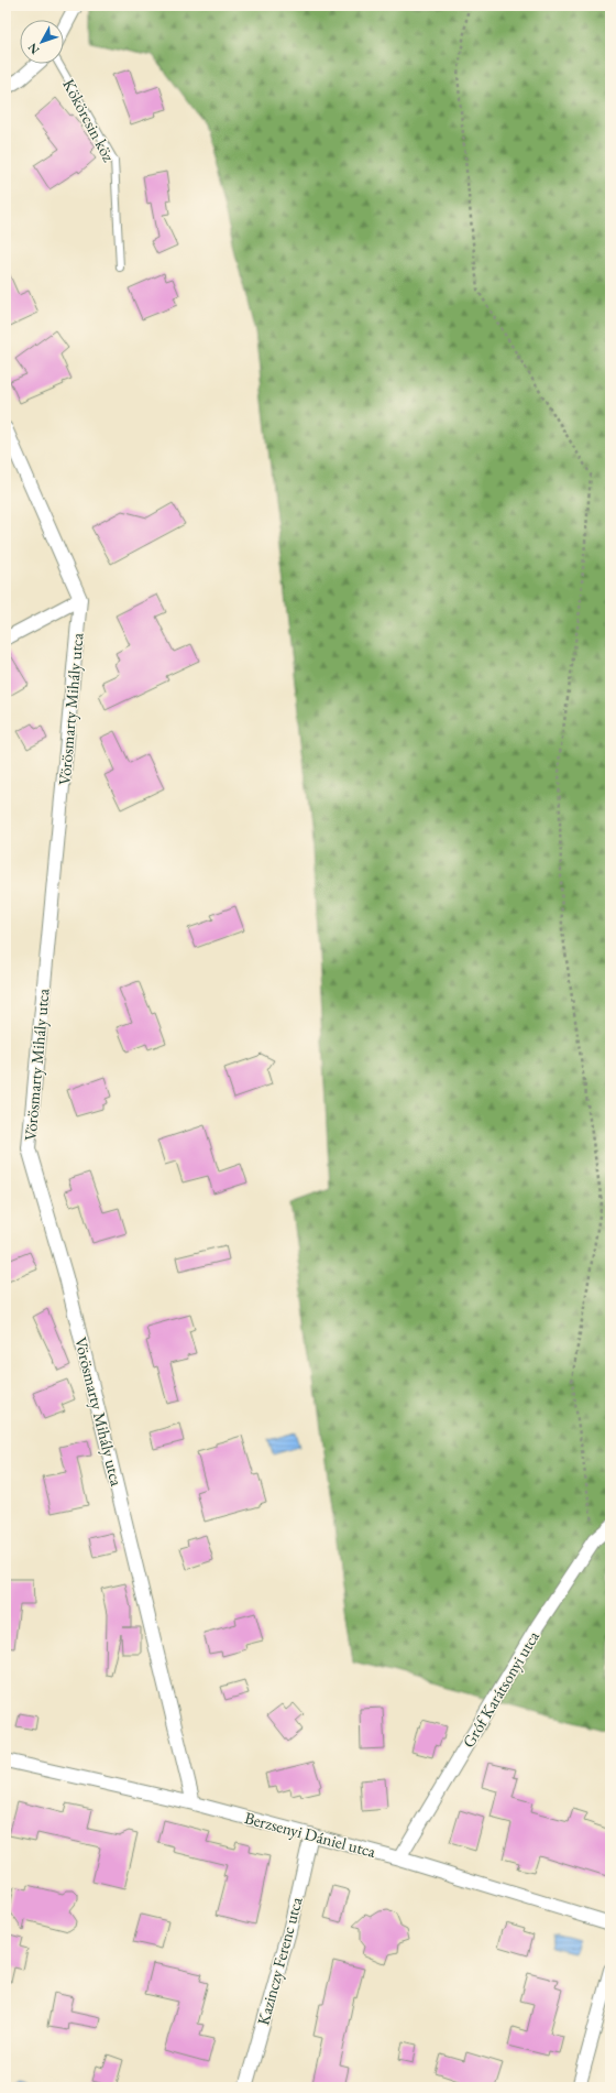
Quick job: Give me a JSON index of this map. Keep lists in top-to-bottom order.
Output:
{
  "streets": {
    "street": [
      "Vörösmarty Mihály utca",
      "Gróf Karátsonyi utca",
      "Berzsenyi Dániel utca",
      "Kazinczy Ferenc utca"
    ],
    "lane": ["Kökörcsin köz"]
  },
  "crossings": [
    ["Vörösmarty Mihály utca", "Berzsenyi Dániel utca"],
    ["Gróf Karátsonyi utca", "Berzsenyi Dániel utca"],
    ["Berzsenyi Dániel utca", "Kazinczy Ferenc utca"]
  ],
  "north": "bottom left"
}
